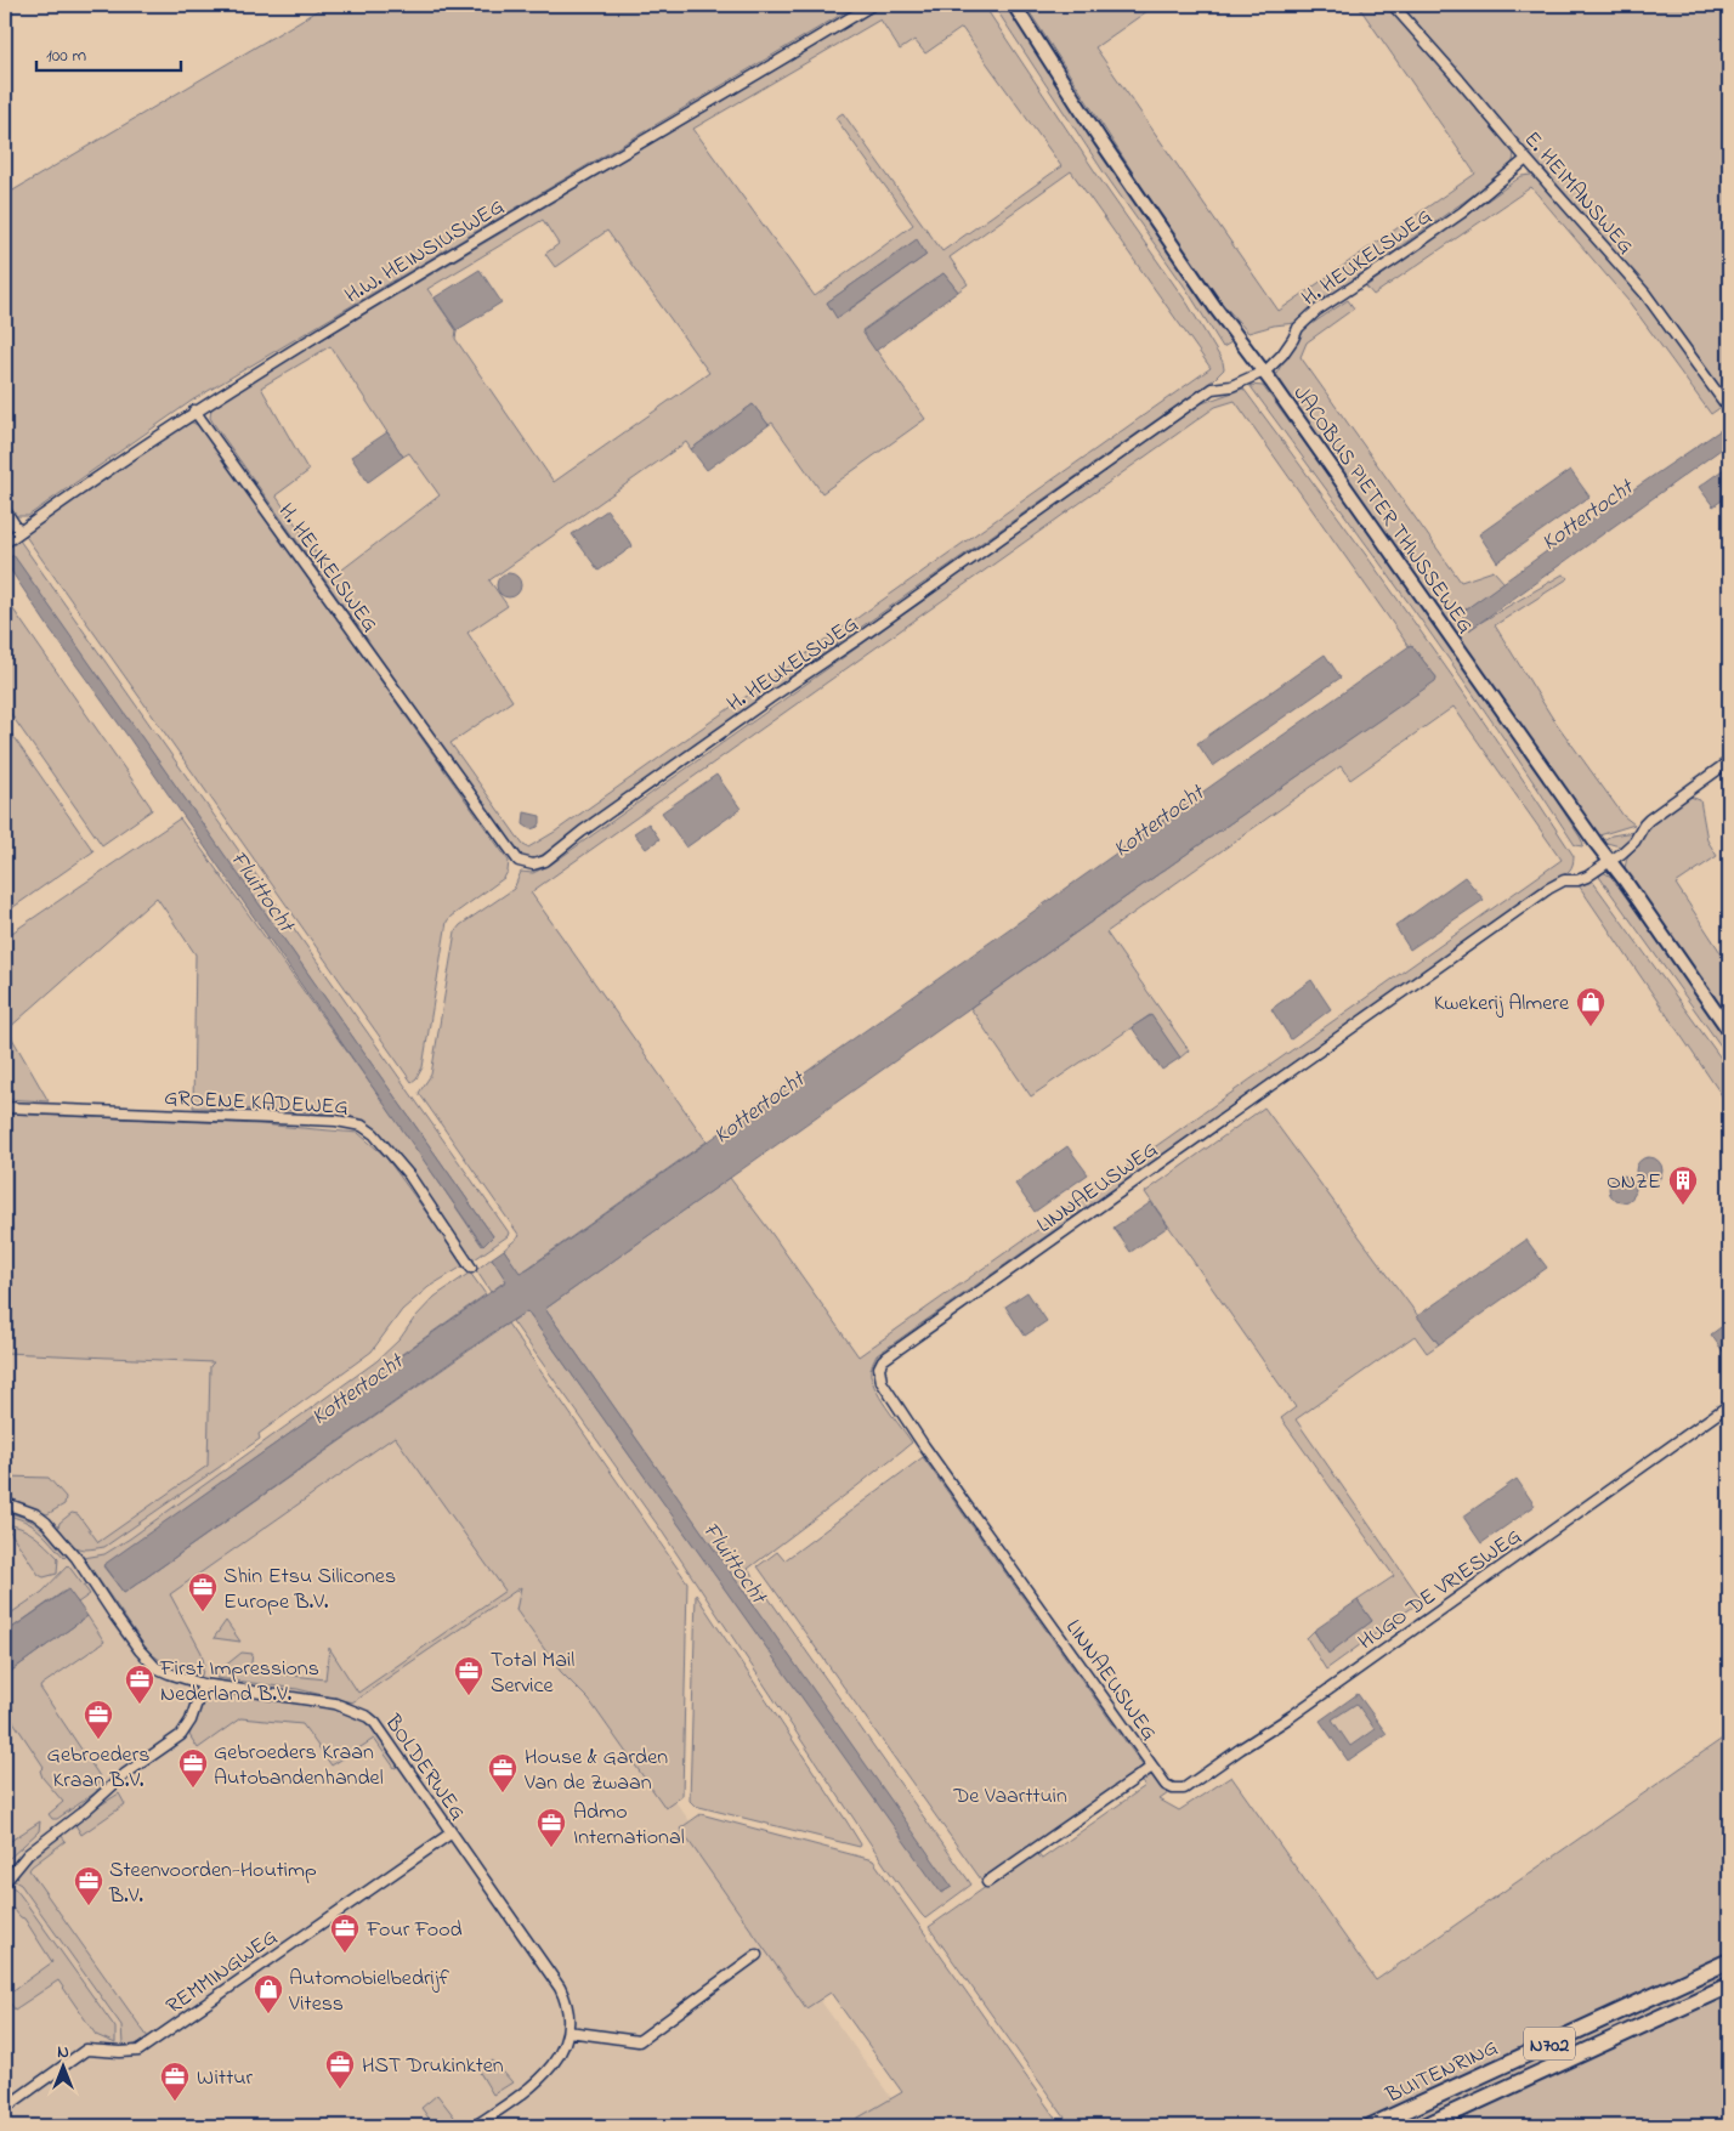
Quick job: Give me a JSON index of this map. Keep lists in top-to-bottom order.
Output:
{
  "streets": {
    "highway": ["N702", "BUITENRING"],
    "street": [
      "E. HEIMANSWEG",
      "H.W. HEINSIUSWEG",
      "H. HEUKELSWEG",
      "JACOBUS PIETER THIJSSEWEG",
      "GROENE KADEWEG",
      "LINNAEUSWEG",
      "HUGO DE VRIESWEG",
      "BOLDERWEG",
      "REMMINGWEG"
    ]
  },
  "crossings": [
    ["E. HEIMANSWEG", "H. HEUKELSWEG"],
    ["H.W. HEINSIUSWEG", "H. HEUKELSWEG"],
    ["H. HEUKELSWEG", "JACOBUS PIETER THIJSSEWEG"],
    ["JACOBUS PIETER THIJSSEWEG", "LINNAEUSWEG"],
    ["LINNAEUSWEG", "HUGO DE VRIESWEG"],
    ["BOLDERWEG", "REMMINGWEG"]
  ],
  "water": ["Kottertocht", "Fluittocht"],
  "parks": ["De Vaarttuin"],
  "places": {
    "shop": ["Kwekerij Almere", "Automobielbedrijf Vitess"],
    "building": ["ONZE"],
    "office": [
      "Shin Etsu Silicones Europe B.V.",
      "Total Mail Service",
      "First Impressions Nederland B.V.",
      "Gebroeders Kraan B.V.",
      "Gebroeders Kraan Autobandenhandel",
      "House & Garden Van de Zwaan",
      "Admo International",
      "Steenvoorden-Houtimp B.V.",
      "Four Food",
      "HST Drukinkten",
      "Wittur"
    ]
  },
  "scale_bar": "100 m",
  "north": "top"
}
